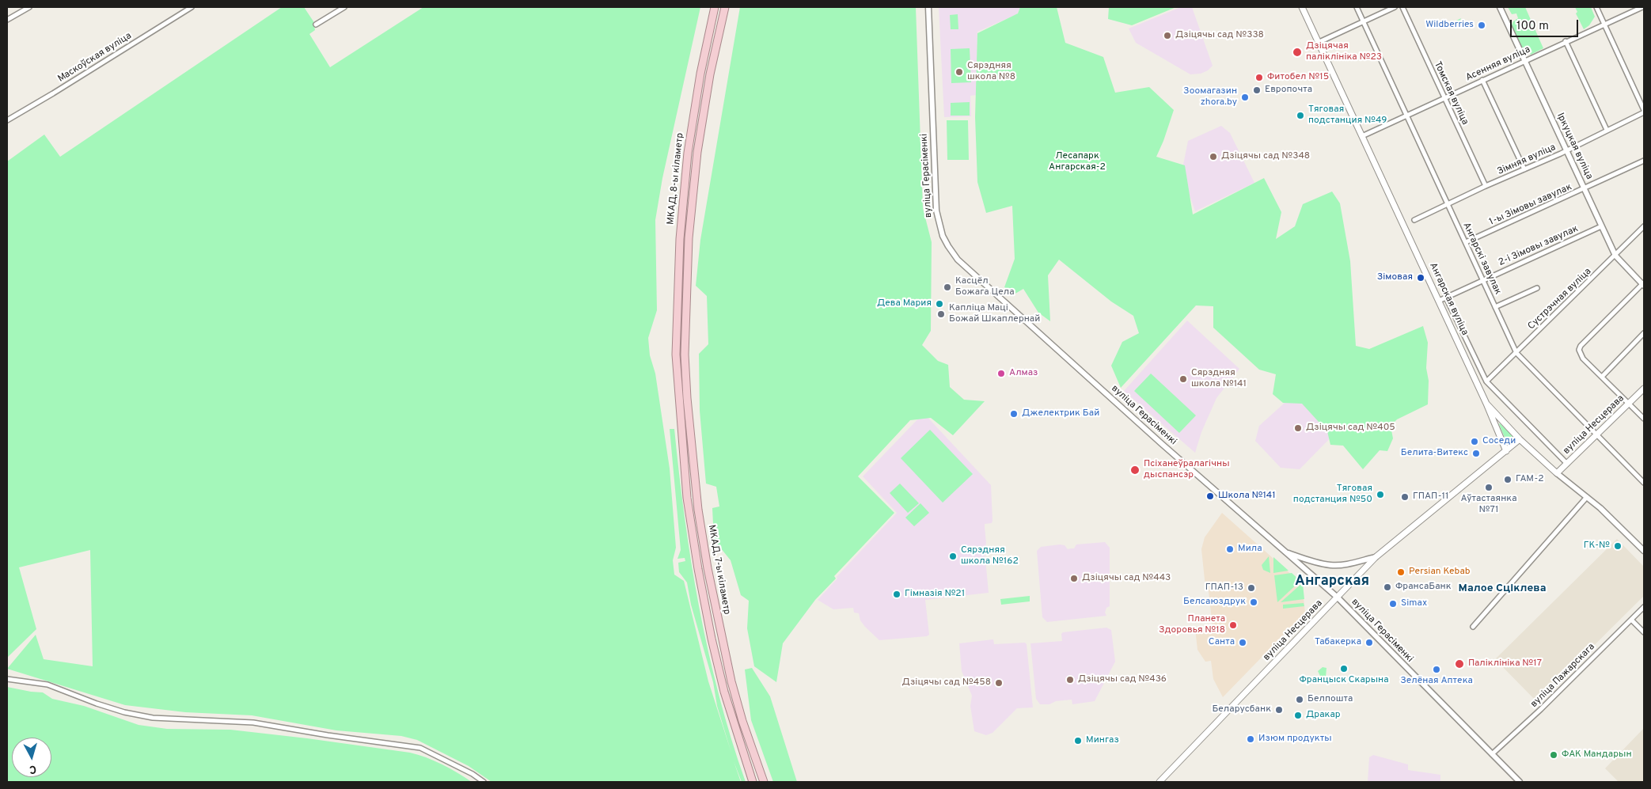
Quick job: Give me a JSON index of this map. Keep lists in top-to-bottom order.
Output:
{
  "streets": {
    "highway": ["МКАД, 8-ы кіламетр", "МКАД, 7-ы кіламетр"],
    "main road": ["Ангарская вуліца", "вуліца Несцерава"],
    "street": [
      "Маскоўская вуліца",
      "Асенняя вуліца",
      "Томская вуліца",
      "Іркуцкая вуліца",
      "Зімняя вуліца",
      "вуліца Герасіменкі",
      "1-ы Зімовы завулак",
      "2-і Зімовы завулак",
      "Ангарскі завулак",
      "Сустрэчная вуліца",
      "вуліца Пажарскага"
    ]
  },
  "crossings": [
    ["Асенняя вуліца", "Томская вуліца"],
    ["Асенняя вуліца", "Іркуцкая вуліца"],
    ["Асенняя вуліца", "Ангарскі завулак"],
    ["Асенняя вуліца", "Ангарская вуліца"],
    ["Томская вуліца", "Зімняя вуліца"],
    ["Іркуцкая вуліца", "Зімняя вуліца"],
    ["Іркуцкая вуліца", "1-ы Зімовы завулак"],
    ["Іркуцкая вуліца", "2-і Зімовы завулак"],
    ["Іркуцкая вуліца", "Сустрэчная вуліца"],
    ["Зімняя вуліца", "Ангарскі завулак"],
    ["вуліца Герасіменкі", "вуліца Несцерава"],
    ["вуліца Герасіменкі", "вуліца Пажарскага"],
    ["МКАД, 8-ы кіламетр", "МКАД, 7-ы кіламетр"],
    ["1-ы Зімовы завулак", "Ангарскі завулак"],
    ["2-і Зімовы завулак", "Ангарскі завулак"],
    ["2-і Зімовы завулак", "Ангарская вуліца"],
    ["Ангарскі завулак", "Сустрэчная вуліца"],
    ["Ангарскі завулак", "вуліца Несцерава"],
    ["Ангарская вуліца", "вуліца Несцерава"]
  ],
  "districts": ["Ангарская", "Малое Сціклева"],
  "parks": ["Лесапарк Ангарская-2"],
  "places": [
    "Wildberries",
    "Дзіцячы сад №338",
    "Дзіцячая паліклініка №23",
    "Сярэдняя школа №8",
    "Фитобел №15",
    "Европочта",
    "Зоомагазин zhora.by",
    "Тяговая подстанция №49",
    "Дзіцячы сад №348",
    "Зімовая",
    "Касцёл Божага Цела",
    "Дева Мария",
    "Капліца Маці Божай Шкаплернай",
    "Алмаз",
    "Сярэдняя школа №141",
    "Джелектрик Бай",
    "Дзіцячы сад №405",
    "Соседи",
    "Белита-Витекс",
    "Псіханеўралагічны дыспансэр",
    "ГАМ-2",
    "Аўтастаянка №71",
    "Тяговая подстанция №50",
    "Школа №141",
    "ГПАП-11",
    "ГК-№",
    "Мила",
    "Сярэдняя школа №162",
    "Persian Kebab",
    "Дзіцячы сад №443",
    "ФрансаБанк",
    "ГПАП-13",
    "Гімназія №21",
    "Белсаюздрук",
    "Simax",
    "Планета Здоровья №18",
    "Санта",
    "Табакерка",
    "Паліклініка №17",
    "Францыск Скарына",
    "Зелёная Аптека",
    "Дзіцячы сад №436",
    "Дзіцячы сад №458",
    "Белпошта",
    "Беларусбанк",
    "Дракар",
    "Изюм продукты",
    "Мингаз",
    "ФАК Мандарын"
  ],
  "scale_bar": "100 m",
  "north": "bottom"
}
